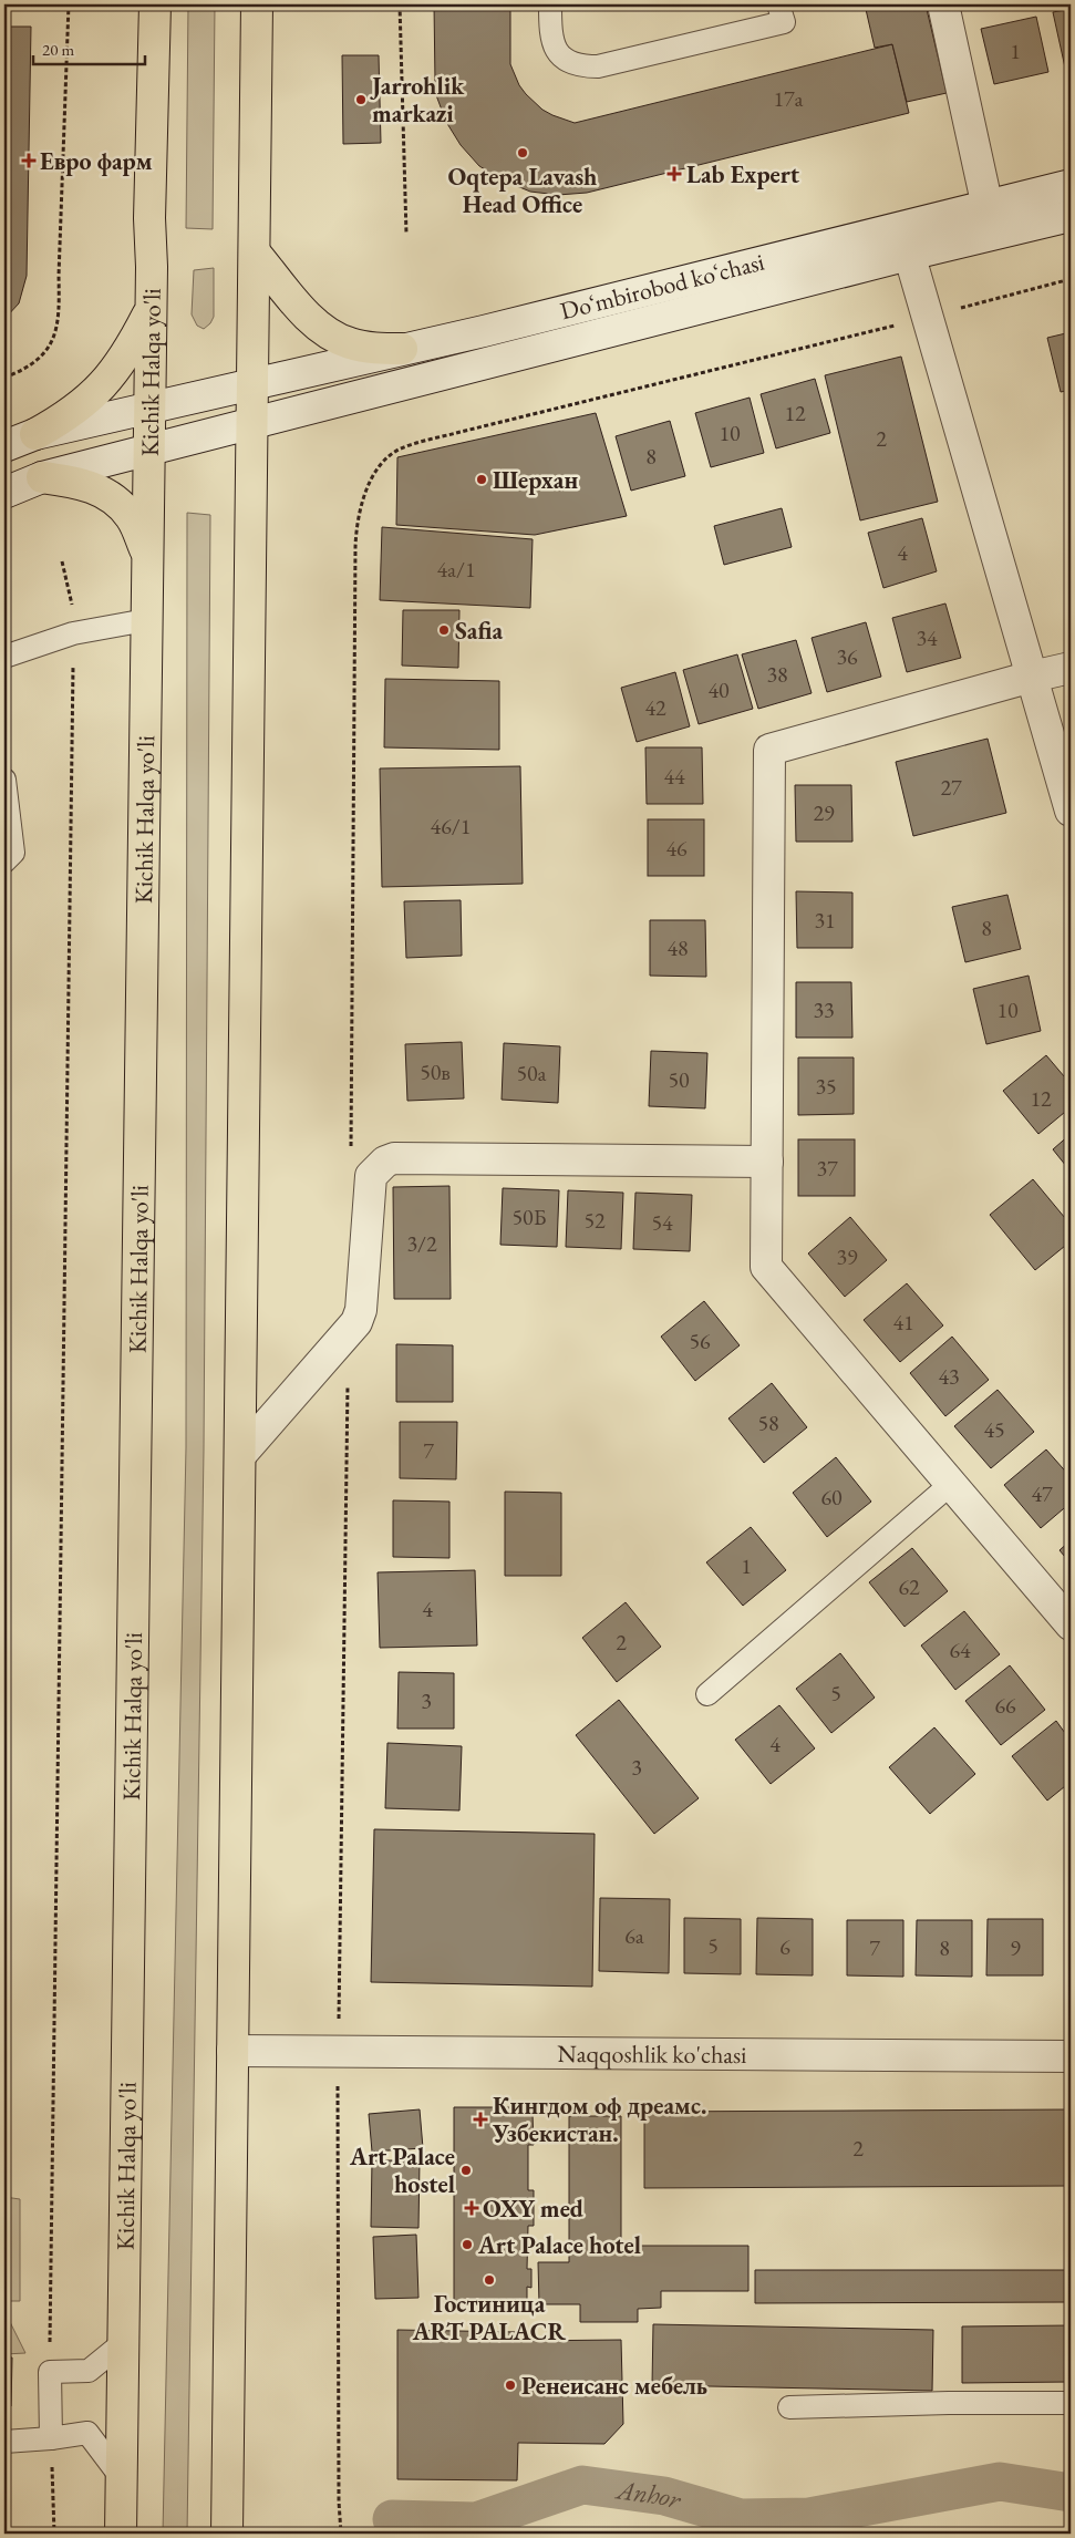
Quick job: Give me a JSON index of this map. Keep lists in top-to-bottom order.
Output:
{
  "streets": {
    "highway": ["Kichik Halqa yo'li"],
    "street": ["Doʻmbirobod koʻchasi", "Naqqoshlik ko'chasi"]
  },
  "crossings": [
    ["Doʻmbirobod koʻchasi", "Kichik Halqa yo'li"]
  ],
  "water": ["Anhor"],
  "places": {
    "other": [
      "Jarrohlik markazi",
      "Oqtepa Lavash Head Office",
      "Шерхан",
      "Safia",
      "Art Palace hostel",
      "Art Palace hotel",
      "Гостиница ART PALACR",
      "Ренеисанс мебель"
    ],
    "health": [
      "Евро фарм",
      "Lab Expert",
      "Кингдом оф дреамс. Узбекистан.",
      "OXY med"
    ]
  },
  "house_numbers": [
    "1",
    "17a",
    "12",
    "10",
    "2",
    "8",
    "4",
    "4а/1",
    "34",
    "36",
    "38",
    "40",
    "42",
    "44",
    "27",
    "29",
    "46/1",
    "46",
    "31",
    "8",
    "48",
    "33",
    "10",
    "50в",
    "50а",
    "50",
    "35",
    "12",
    "37",
    "50Б",
    "52",
    "54",
    "3/2",
    "39",
    "41",
    "56",
    "43",
    "58",
    "45",
    "7",
    "47",
    "60",
    "1",
    "62",
    "4",
    "2",
    "64",
    "5",
    "3",
    "66",
    "4",
    "3",
    "6а",
    "5",
    "6",
    "7",
    "8",
    "9",
    "2"
  ],
  "scale_bar": "20 m"
}
